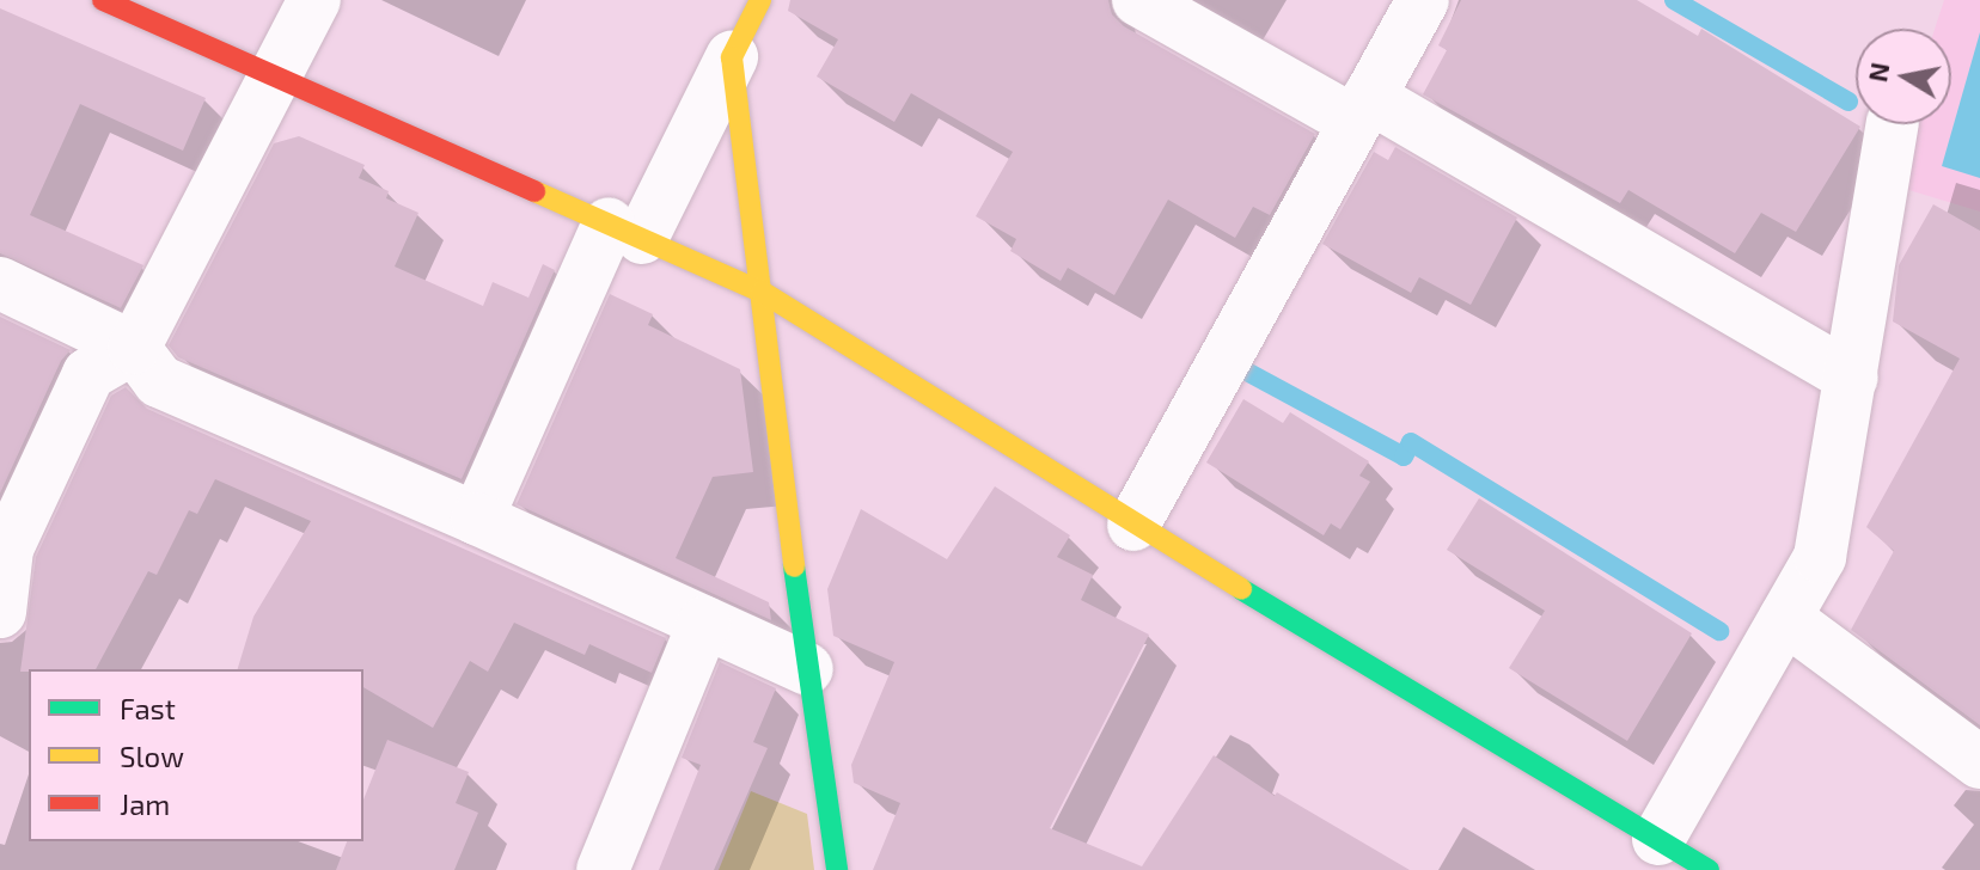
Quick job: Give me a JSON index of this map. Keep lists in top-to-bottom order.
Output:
{
  "legend": ["Fast", "Slow", "Jam"],
  "north": "left"
}
